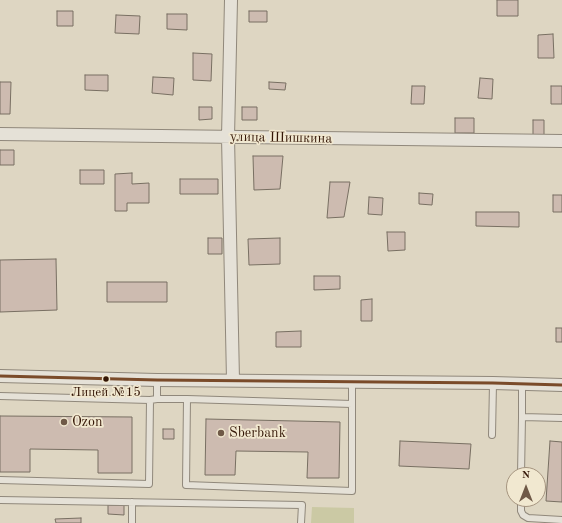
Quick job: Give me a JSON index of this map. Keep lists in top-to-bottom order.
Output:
{
  "streets": {
    "street": ["улица Шишкина"]
  },
  "places": ["Лицей №15", "Ozon", "Sberbank"],
  "north": "top"
}
